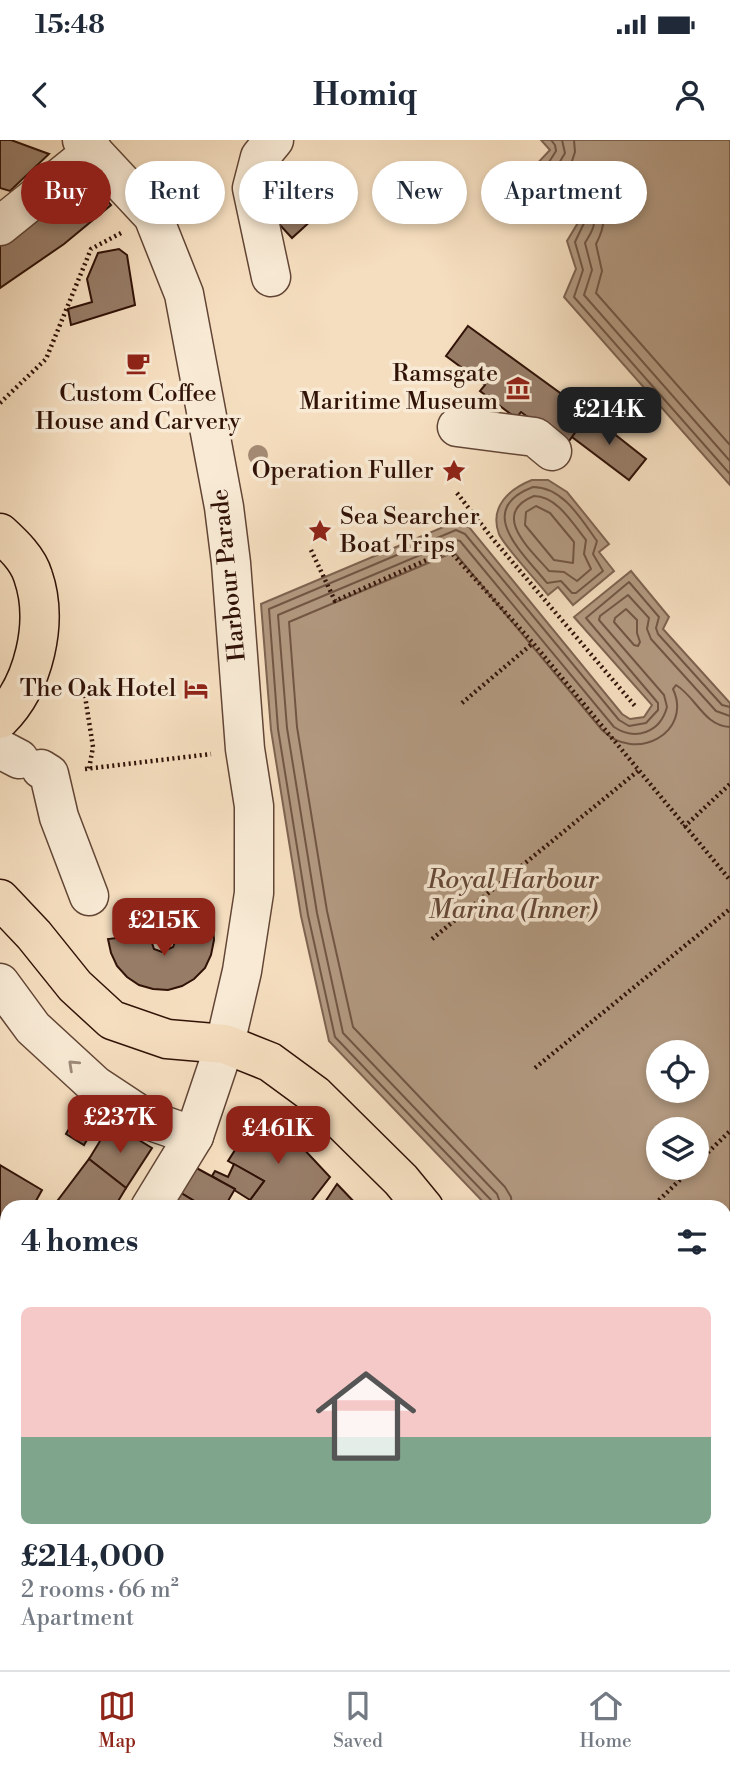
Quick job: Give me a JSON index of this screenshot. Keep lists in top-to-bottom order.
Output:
{
  "streets": {
    "street": ["Harbour Parade"]
  },
  "water": ["Royal Harbour Marina (Inner)"],
  "places": {
    "cafe": ["Custom Coffee House and Carvery"],
    "museum": ["Ramsgate Maritime Museum"],
    "place": ["Operation Fuller", "Sea Searcher Boat Trips"],
    "hotel": ["The Oak Hotel"]
  },
  "page": {
    "status": "15:48",
    "header": "Homiq",
    "chip": [
      "Buy",
      "Rent",
      "Filters",
      "New",
      "Apartment"
    ],
    "price": [
      "£214K",
      "£215K",
      "£237K",
      "£461K"
    ],
    "heading": "4 homes",
    "list": [
      {
        "name": "£214,000",
        "note": "2 rooms · 66 m² · Apartment"
      }
    ],
    "tabs": ["Map", "Saved", "Home"]
  }
}
